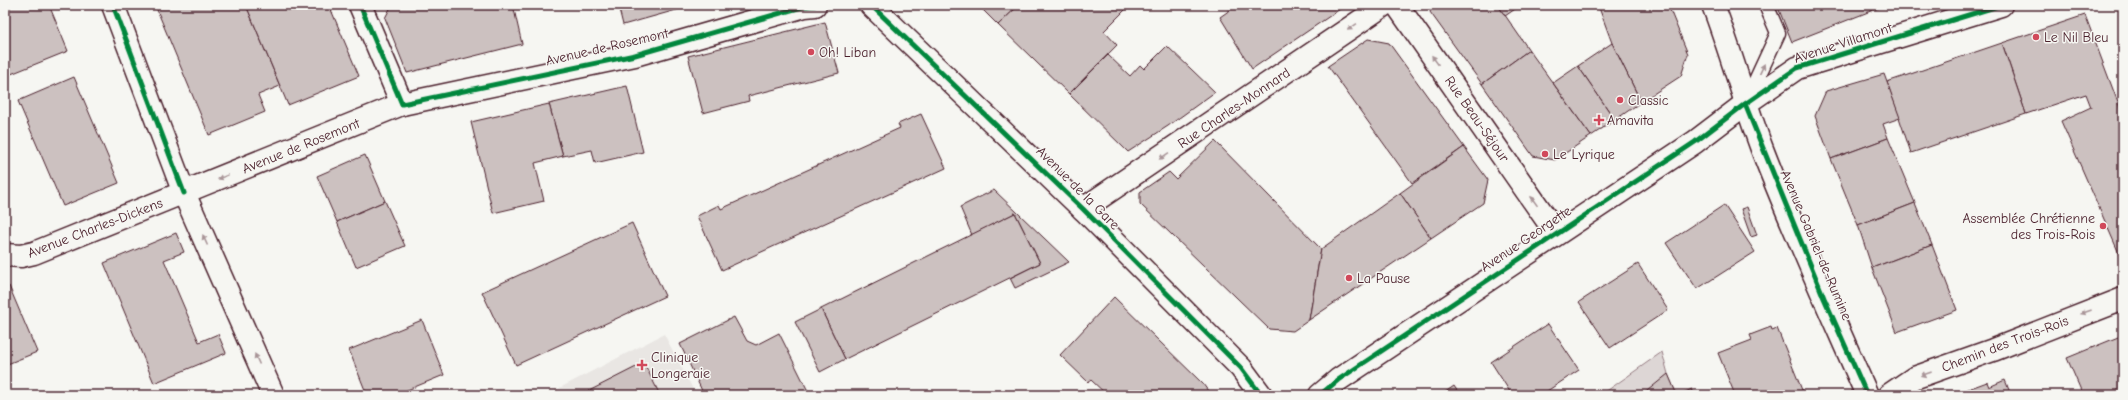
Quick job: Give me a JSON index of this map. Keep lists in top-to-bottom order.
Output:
{
  "streets": {
    "street": [
      "Avenue Villamont",
      "Avenue de Rosemont",
      "Rue Charles-Monnard",
      "Rue Beau-Séjour",
      "Avenue de la Gare",
      "Avenue Charles-Dickens",
      "Avenue Georgette",
      "Avenue Gabriel-de-Rumine",
      "Chemin des Trois-Rois"
    ]
  },
  "crossings": [
    ["Avenue Villamont", "Avenue Georgette"],
    ["Avenue Villamont", "Avenue Gabriel-de-Rumine"],
    ["Avenue de Rosemont", "Avenue Charles-Dickens"],
    ["Rue Charles-Monnard", "Avenue de la Gare"],
    ["Rue Beau-Séjour", "Avenue Georgette"],
    ["Avenue Georgette", "Avenue Gabriel-de-Rumine"]
  ],
  "one_way": [
    "Avenue de Rosemont",
    "Rue Charles-Monnard",
    "Rue Beau-Séjour",
    "Chemin des Trois-Rois"
  ],
  "places": {
    "other": [
      "Le Nil Bleu",
      "Oh! Liban",
      "Classic",
      "Le Lyrique",
      "Assemblée Chrétienne des Trois-Rois",
      "La Pause"
    ],
    "health": ["Amavita", "Clinique Longeraie"]
  }
}
